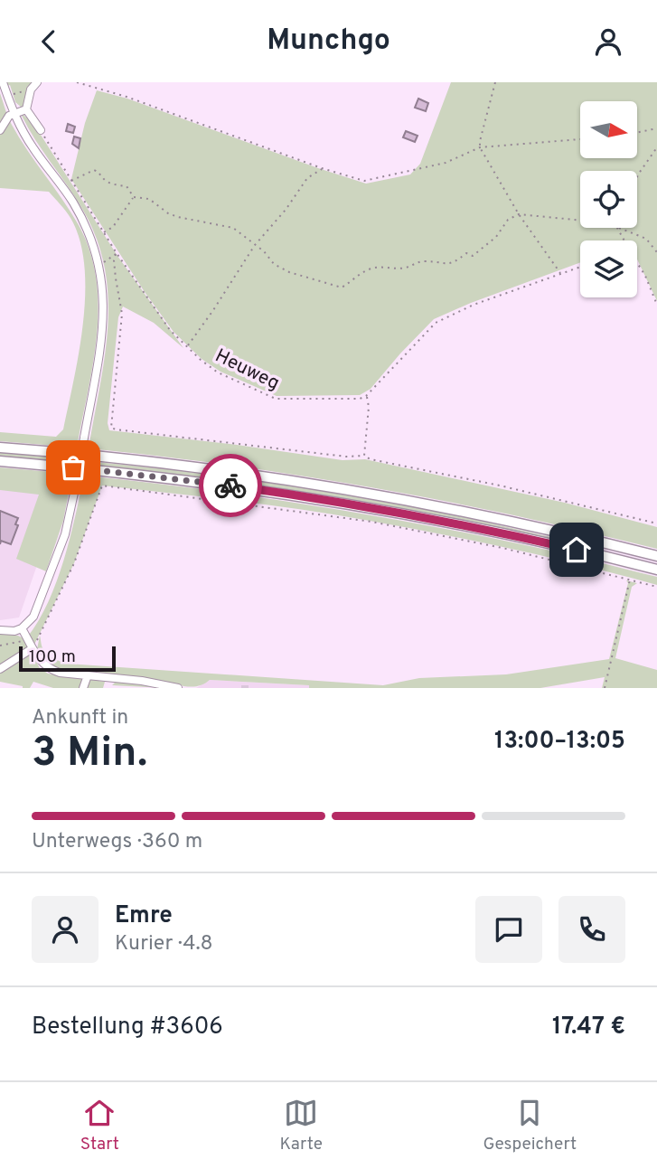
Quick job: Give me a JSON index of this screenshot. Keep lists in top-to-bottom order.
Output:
{
  "streets": {
    "path": ["Heuweg"]
  },
  "scale_bar": "100 m",
  "north": "right",
  "page": {
    "header": "Munchgo",
    "scale": "100 m",
    "heading": ["3 Min.", "Ankunft in", "13:00–13:05"],
    "panel": [
      "Emre",
      "Kurier · 4.8",
      "Bestellung #3606",
      "17.47 €"
    ],
    "bar": "Unterwegs · 360 m",
    "tabs": ["Start", "Karte", "Gespeichert"]
  }
}
